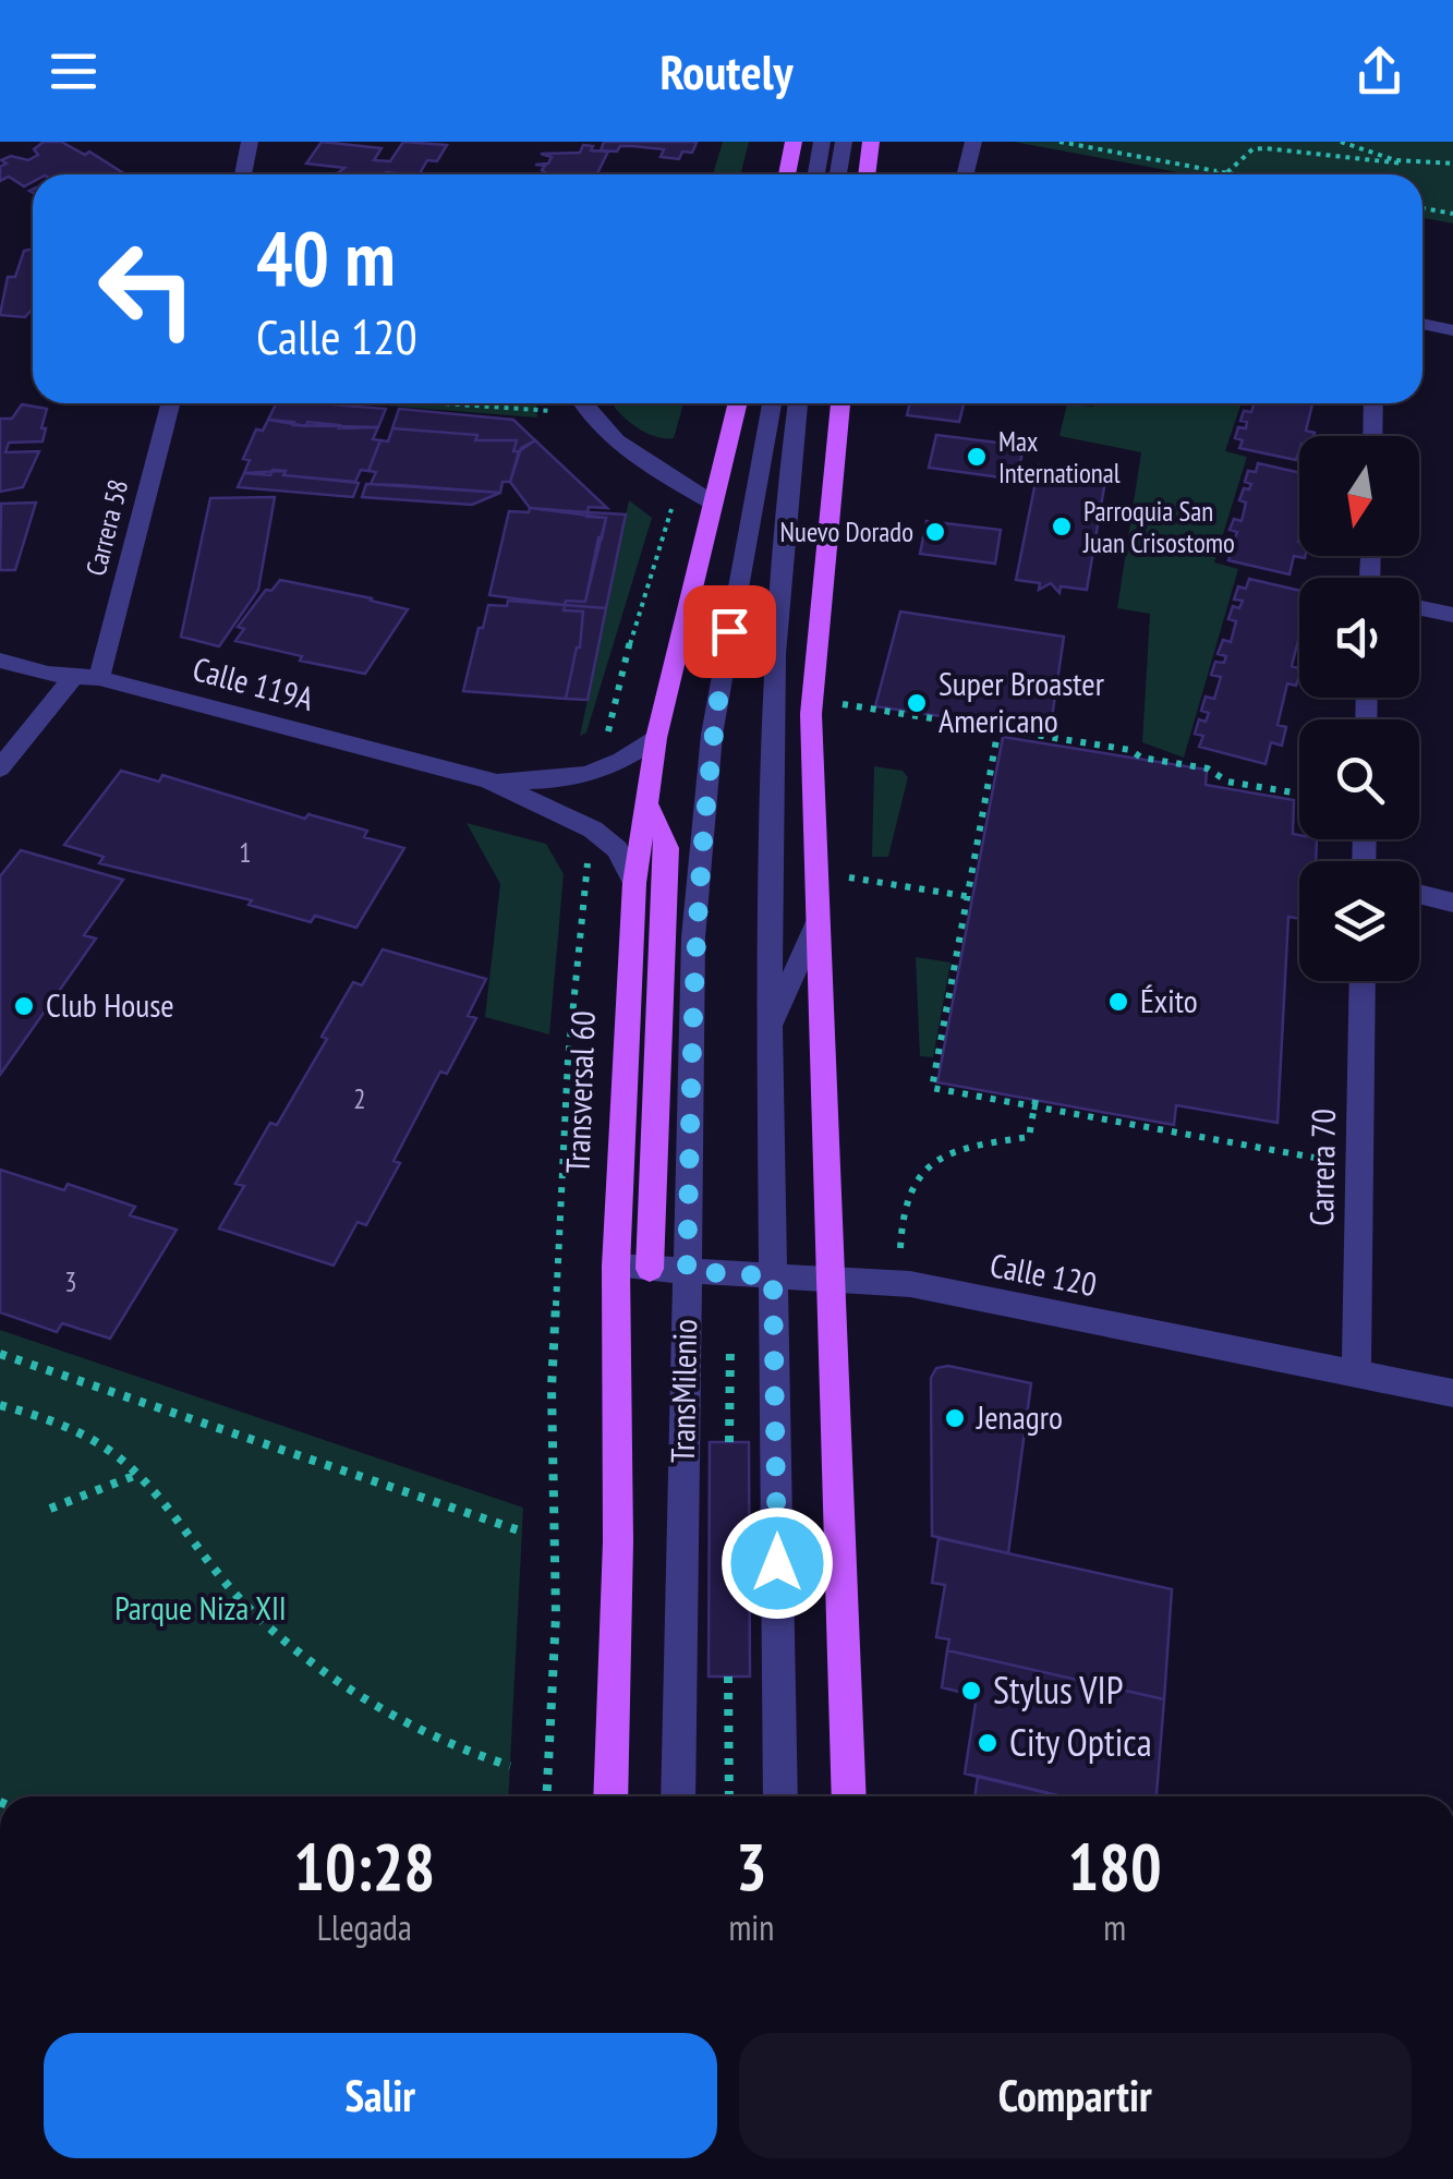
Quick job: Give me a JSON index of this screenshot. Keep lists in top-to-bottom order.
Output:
{
  "streets": {
    "main road": ["Transversal 60"],
    "street": [
      "Carrera 58",
      "Calle 119A",
      "Carrera 70",
      "Calle 120",
      "TransMilenio"
    ]
  },
  "crossings": [
    ["Carrera 58", "Calle 119A"],
    ["Calle 119A", "Transversal 60"],
    ["Transversal 60", "Calle 120"],
    ["Carrera 70", "Calle 120"],
    ["Calle 120", "TransMilenio"]
  ],
  "parks": ["Parque Niza XII"],
  "places": [
    "Max International",
    "Parroquia San Juan Crisostomo",
    "Nuevo Dorado",
    "Super Broaster Americano",
    "Éxito",
    "Club House",
    "Jenagro",
    "Stylus VIP",
    "City Optica"
  ],
  "house_numbers": ["1", "2", "3"],
  "north": "bottom",
  "page": {
    "header": "Routely",
    "turn": ["40 m", "Calle 120"],
    "eta": [
      "10:28",
      "Llegada",
      "3",
      "min",
      "180",
      "m"
    ],
    "buttons": ["Salir", "Compartir"]
  }
}
